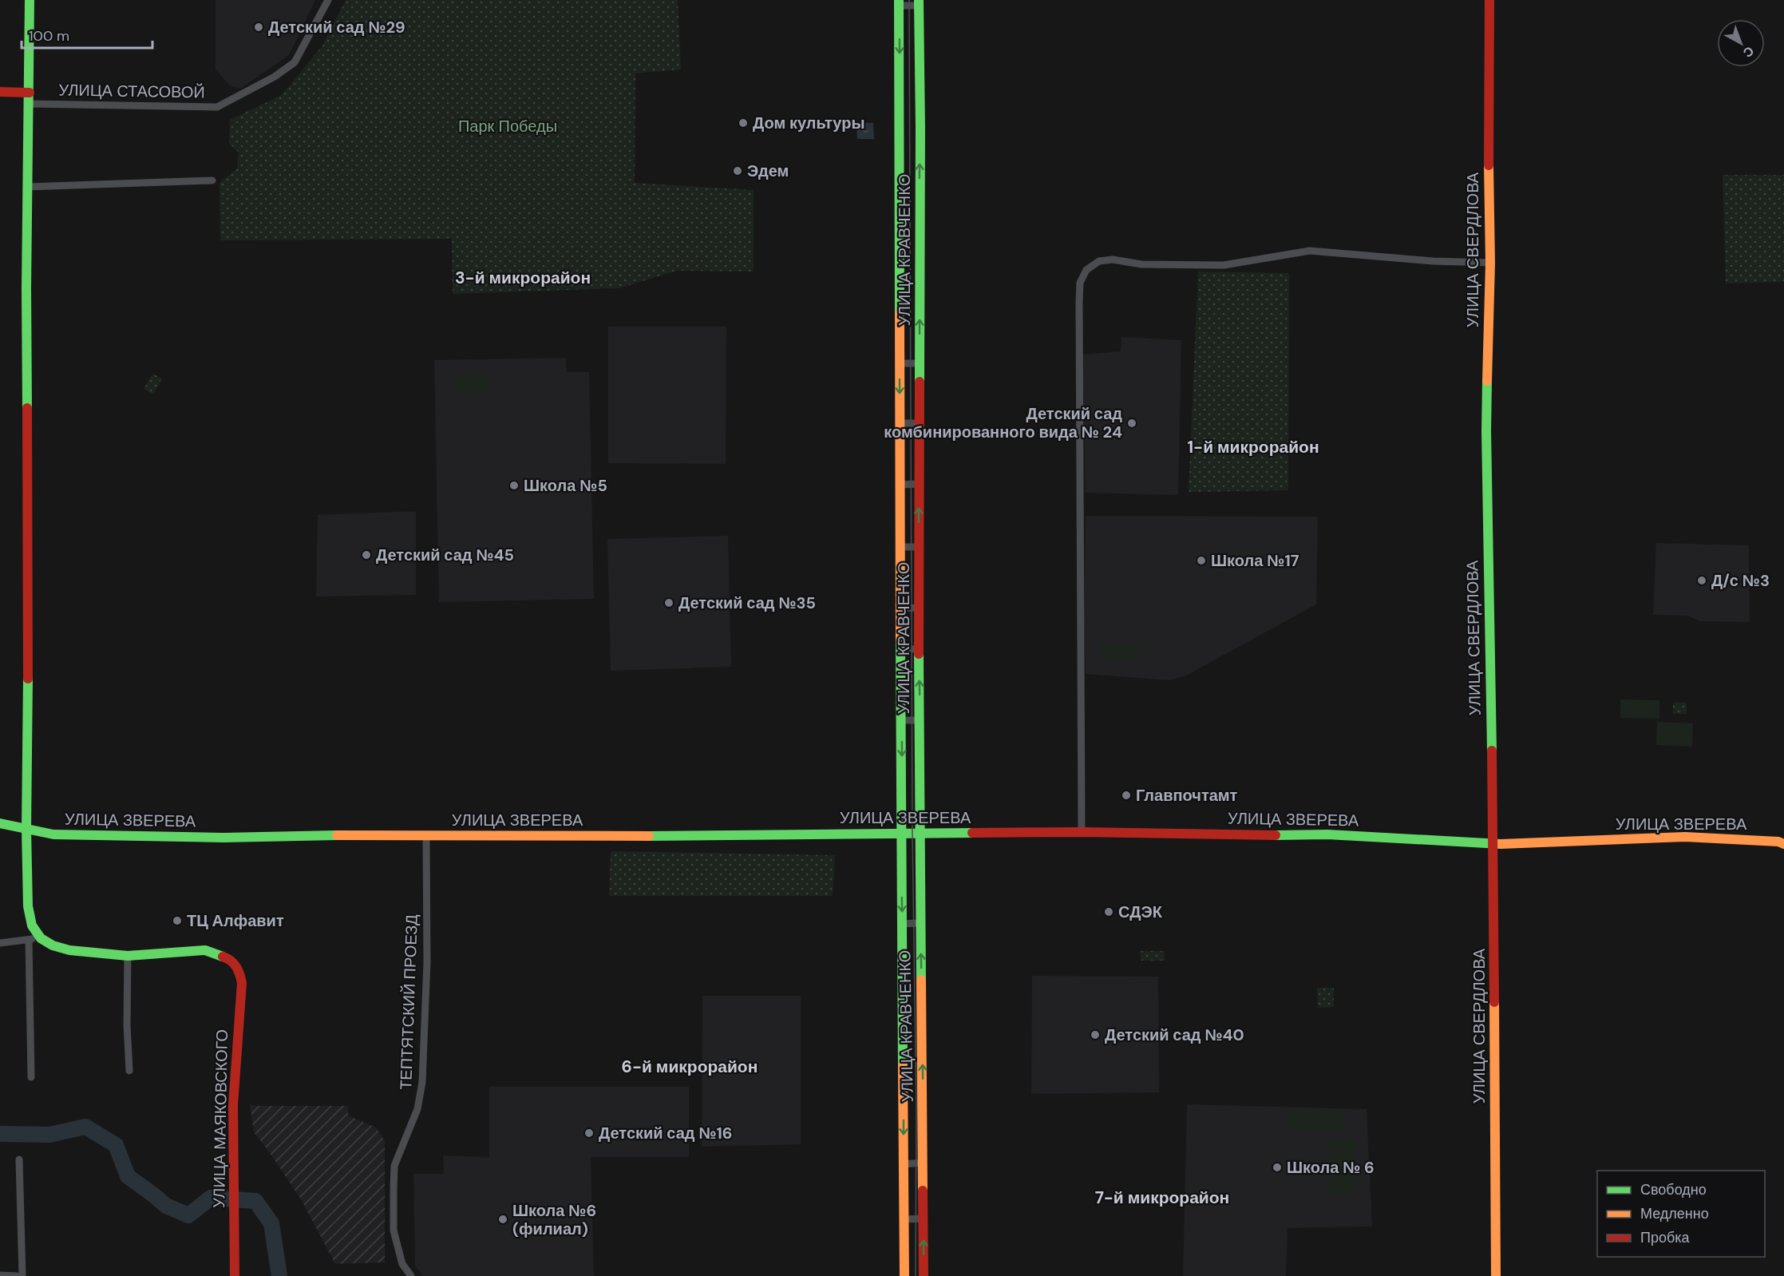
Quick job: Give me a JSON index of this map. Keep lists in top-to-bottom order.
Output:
{
  "streets": {
    "main road": [
      "УЛИЦА КРАВЧЕНКО",
      "УЛИЦА СВЕРДЛОВА",
      "УЛИЦА ЗВЕРЕВА",
      "УЛИЦА МАЯКОВСКОГО"
    ],
    "street": ["УЛИЦА СТАСОВОЙ", "ТЕПТЯТСКИЙ ПРОЕЗД"]
  },
  "crossings": [
    ["УЛИЦА КРАВЧЕНКО", "УЛИЦА ЗВЕРЕВА"],
    ["УЛИЦА СВЕРДЛОВА", "УЛИЦА ЗВЕРЕВА"],
    ["УЛИЦА ЗВЕРЕВА", "ТЕПТЯТСКИЙ ПРОЕЗД"]
  ],
  "districts": [
    "3-й микрорайон",
    "1-й микрорайон",
    "6-й микрорайон",
    "7-й микрорайон"
  ],
  "parks": ["Парк Победы"],
  "places": [
    "Детский сад №29",
    "Дом культуры",
    "Эдем",
    "Детский сад комбинированного вида № 24",
    "Школа №5",
    "Детский сад №45",
    "Школа №17",
    "Д/с №3",
    "Детский сад №35",
    "Главпочтамт",
    "СДЭК",
    "ТЦ Алфавит",
    "Детский сад №40",
    "Детский сад №16",
    "Школа № 6",
    "Школа №6 (филиал)"
  ],
  "legend": ["Свободно", "Медленно", "Пробка"],
  "scale_bar": "100 m",
  "north": "bottom right"
}
